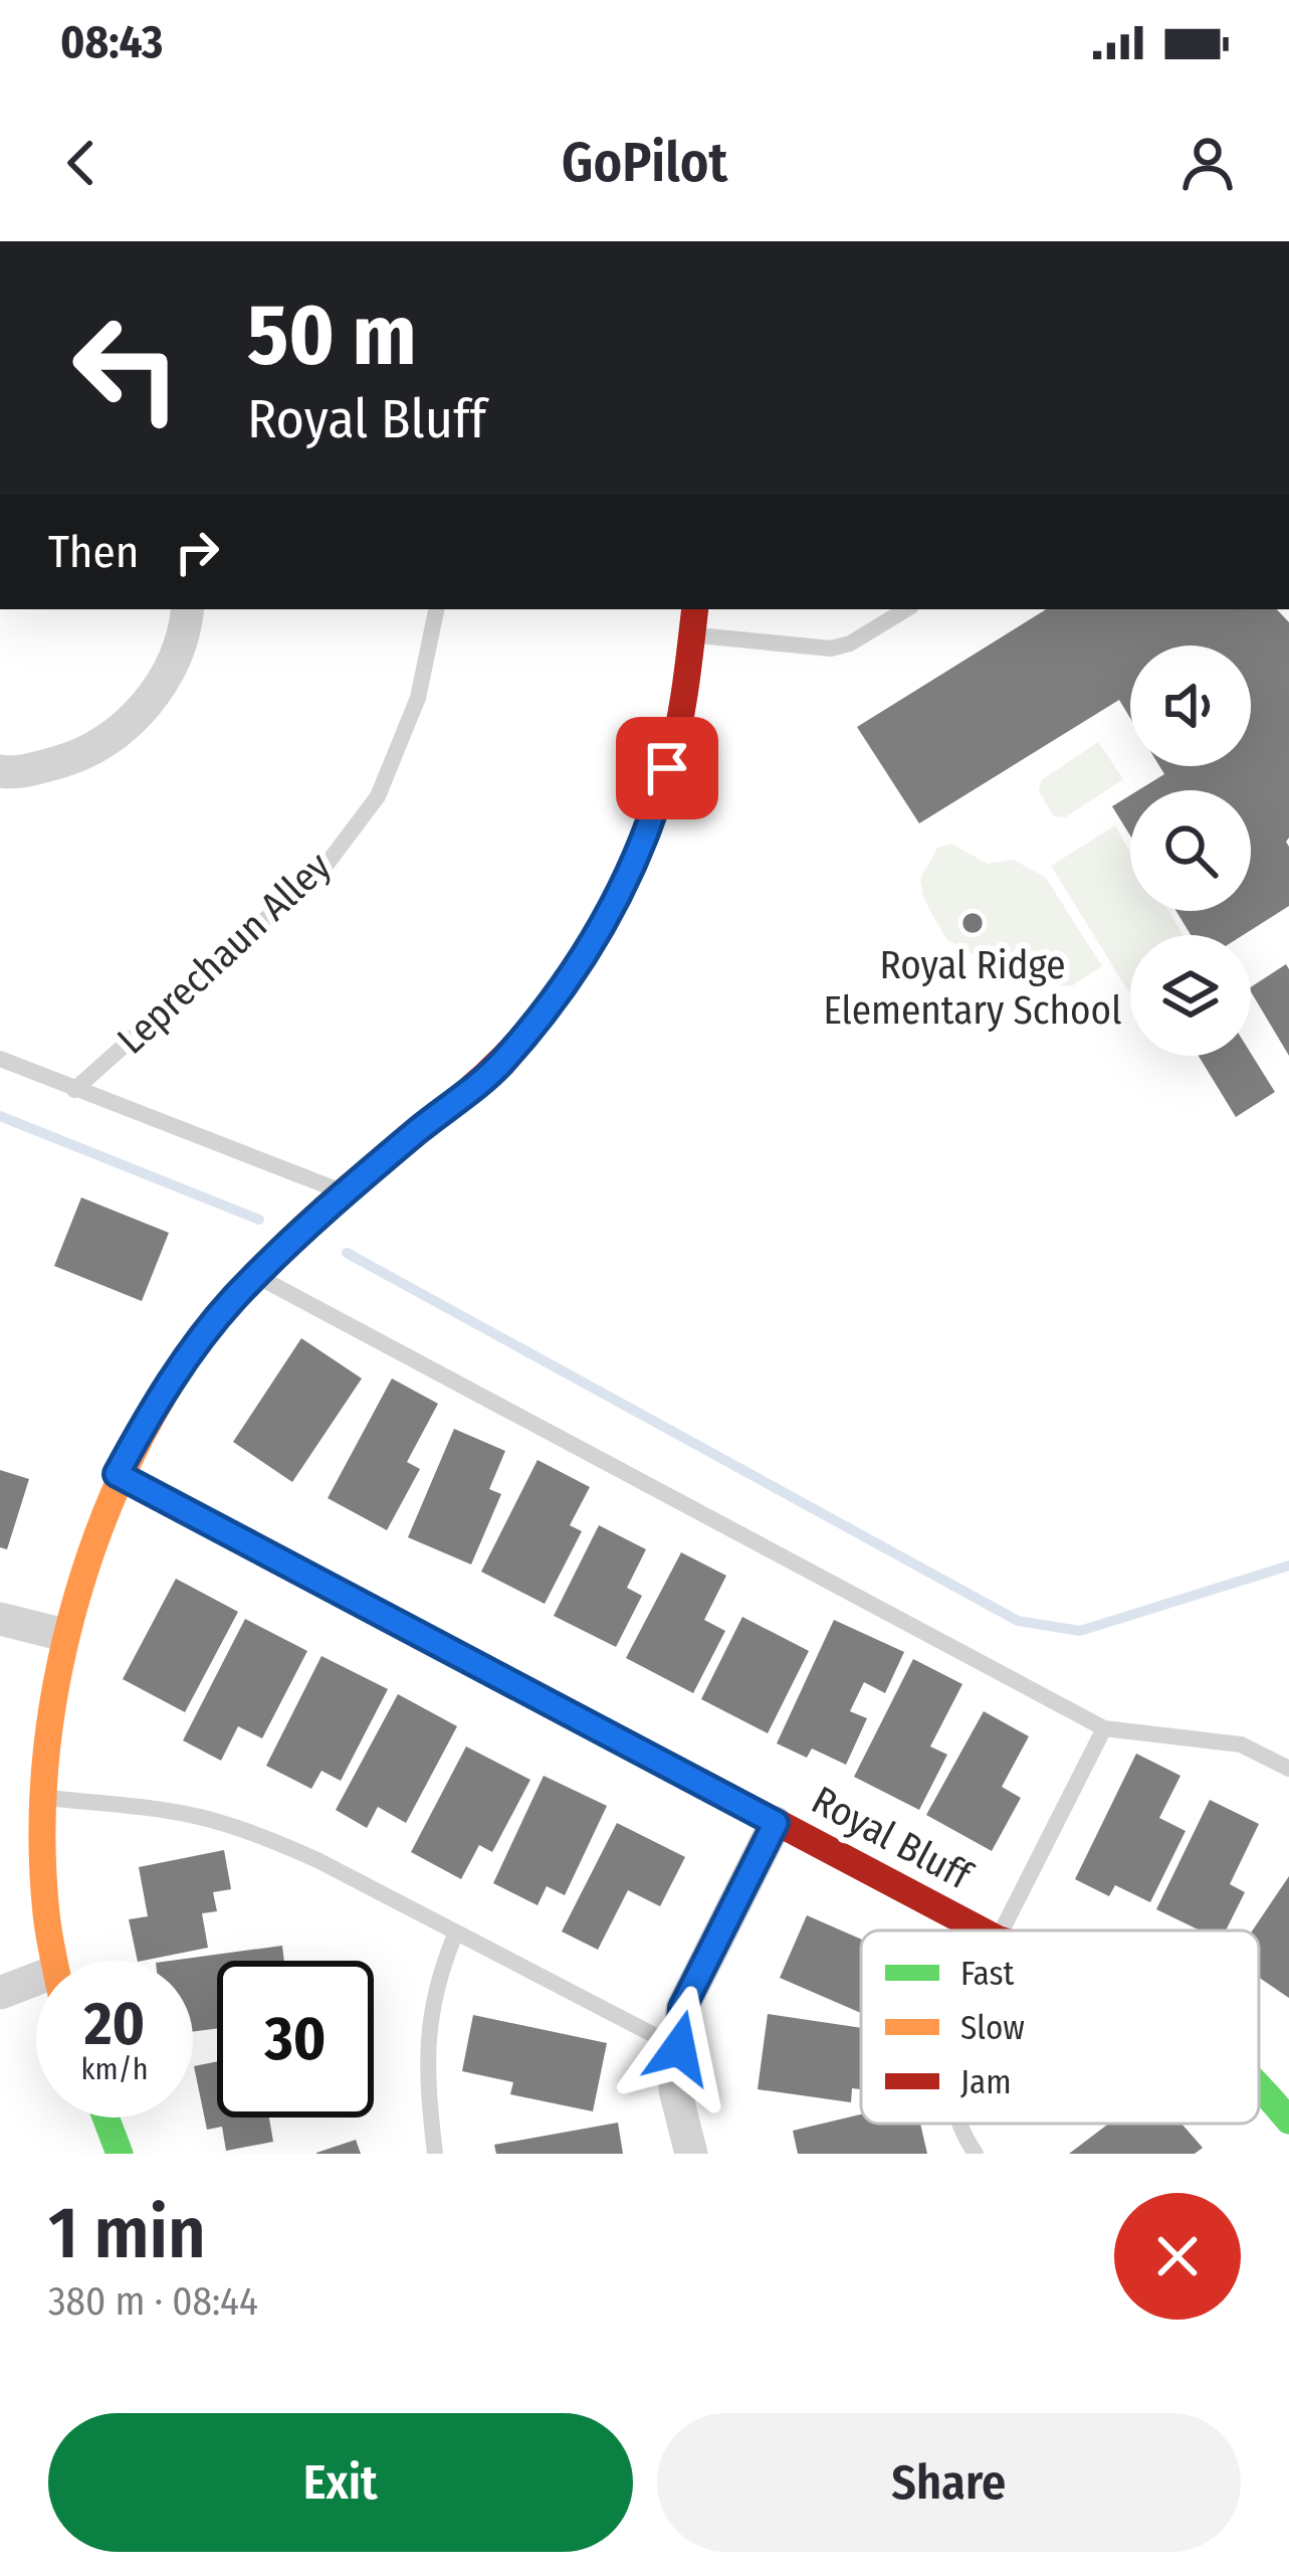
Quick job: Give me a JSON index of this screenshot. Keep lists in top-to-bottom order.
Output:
{
  "streets": {
    "street": ["Royal Bluff"],
    "lane": ["Leprechaun Alley"]
  },
  "places": ["Royal Ridge Elementary School"],
  "legend": ["Fast", "Slow", "Jam"],
  "page": {
    "status": "08:43",
    "header": "GoPilot",
    "turn": ["50 m", "Royal Bluff"],
    "then": "Then",
    "speed": "20 km/h",
    "limit": "30",
    "heading": ["1 min", "380 m · 08:44"],
    "buttons": ["Exit", "Share"]
  }
}
